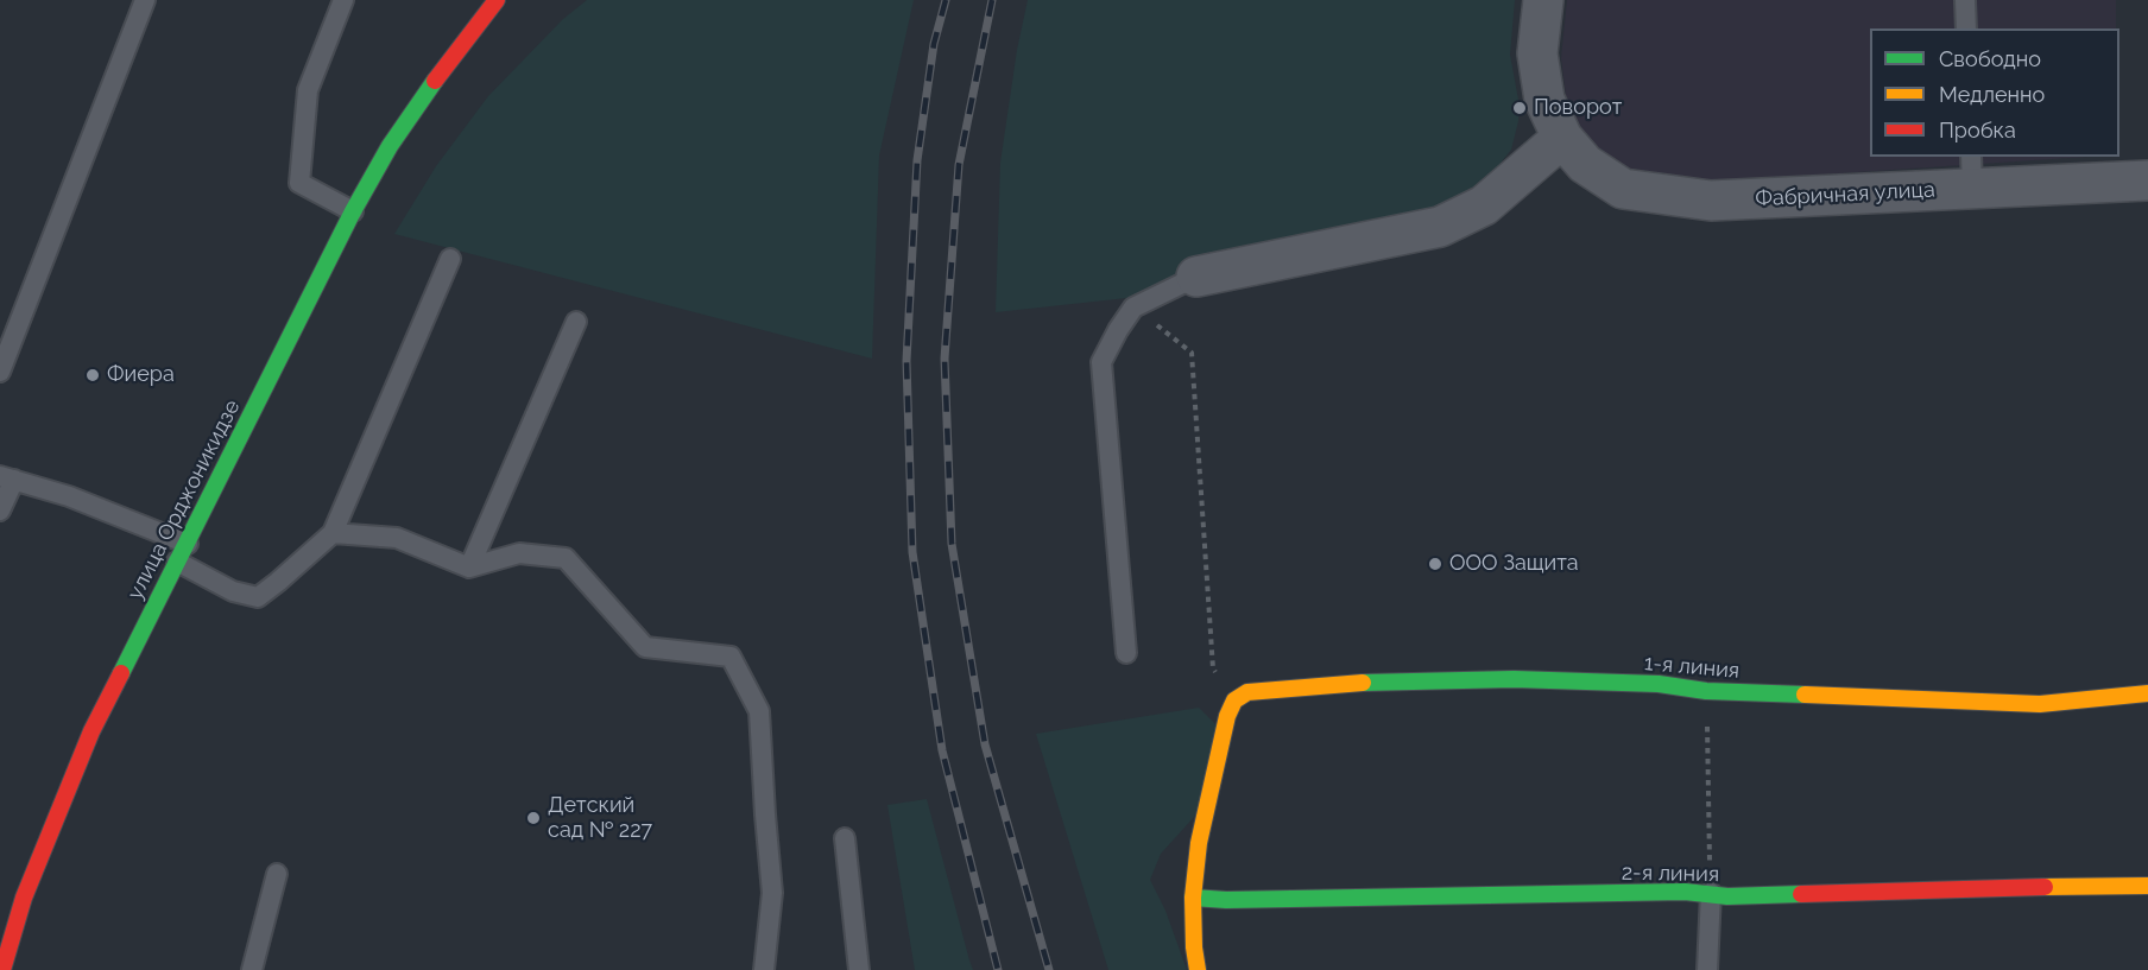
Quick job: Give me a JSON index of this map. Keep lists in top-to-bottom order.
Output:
{
  "streets": {
    "street": [
      "Фабричная улица",
      "улица Орджоникидзе",
      "1-я линия",
      "2-я линия"
    ]
  },
  "places": [
    "Поворот",
    "Фиера",
    "ООО Защита",
    "Детский сад № 227"
  ],
  "legend": ["Свободно", "Медленно", "Пробка"]
}
